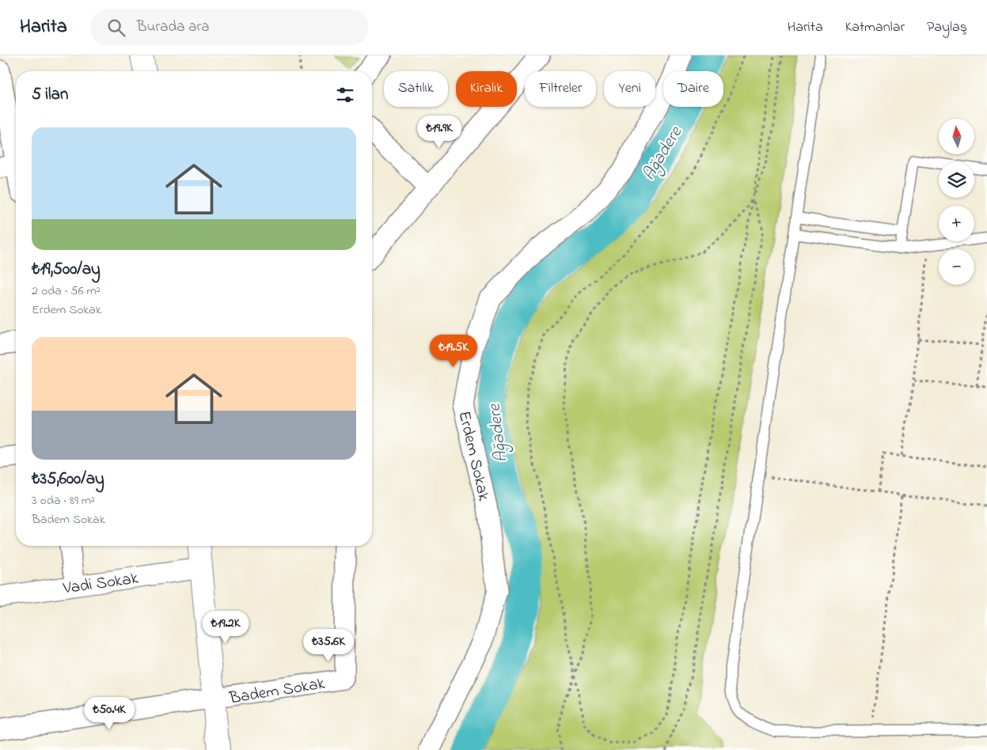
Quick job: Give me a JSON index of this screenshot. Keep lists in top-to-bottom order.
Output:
{
  "streets": {
    "street": ["Erdem Sokak", "Vadi Sokak", "Badem Sokak"]
  },
  "water": ["Ağadere"],
  "north": "top",
  "page": {
    "header": "Harita",
    "search": "Burada ara",
    "nav": ["Harita", "Katmanlar", "Paylaş"],
    "chip": [
      "Satılık",
      "Kiralık",
      "Filtreler",
      "Yeni",
      "Daire"
    ],
    "heading": "5 ilan",
    "price": [
      "₺19.9K",
      "₺19.5K",
      "₺19.2K",
      "₺35.6K",
      "₺50.4K"
    ],
    "map_buttons": ["+", "−"],
    "list": [
      {
        "name": "₺19,500/ay",
        "note": "2 oda · 56 m² · Erdem Sokak"
      },
      {
        "name": "₺35,600/ay",
        "note": "3 oda · 89 m² · Badem Sokak"
      }
    ]
  }
}
